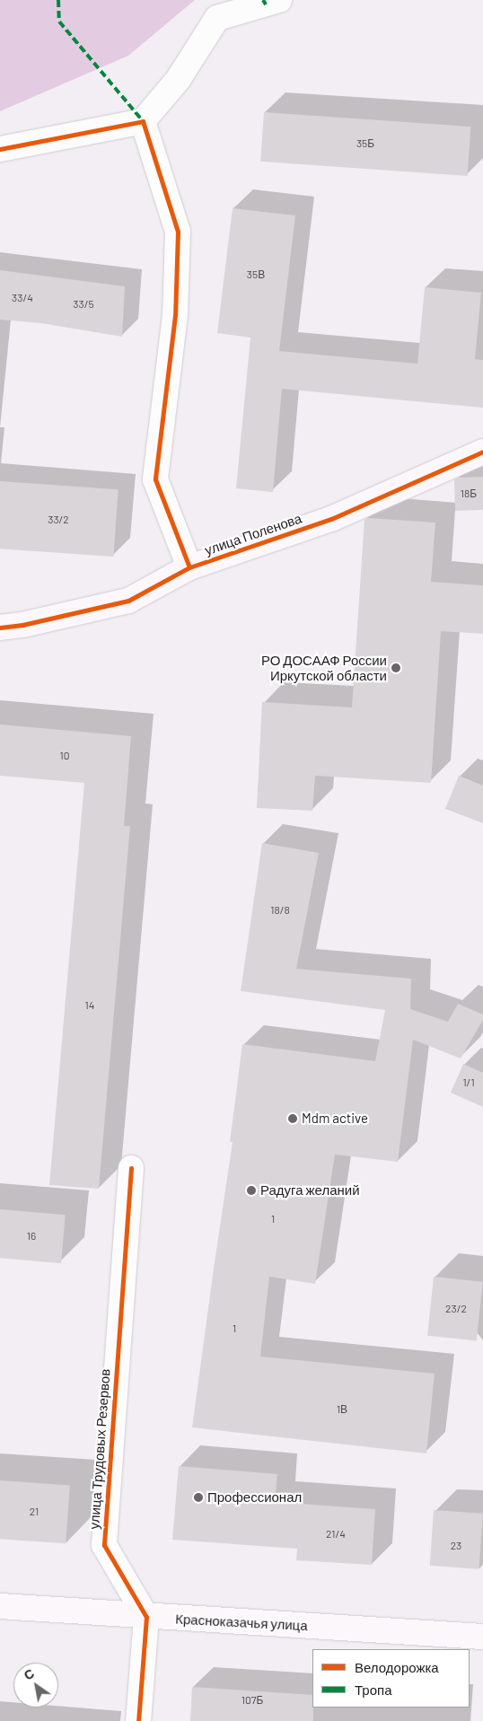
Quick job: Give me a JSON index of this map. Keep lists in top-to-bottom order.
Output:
{
  "streets": {
    "street": ["улица Поленова", "улица Трудовых Резервов", "Красноказачья улица"]
  },
  "crossings": [
    ["улица Трудовых Резервов", "Красноказачья улица"]
  ],
  "places": [
    "РО ДОСААФ России Иркутской области",
    "Mdm active",
    "Радуга желаний",
    "Профессионал"
  ],
  "house_numbers": [
    "35Б",
    "35В",
    "33/4",
    "33/5",
    "18Б",
    "33/2",
    "10",
    "18/8",
    "14",
    "1/1",
    "1",
    "16",
    "23/2",
    "1",
    "1В",
    "21",
    "21/4",
    "23",
    "107Б"
  ],
  "legend": ["Велодорожка", "Тропа"],
  "north": "top left"
}
